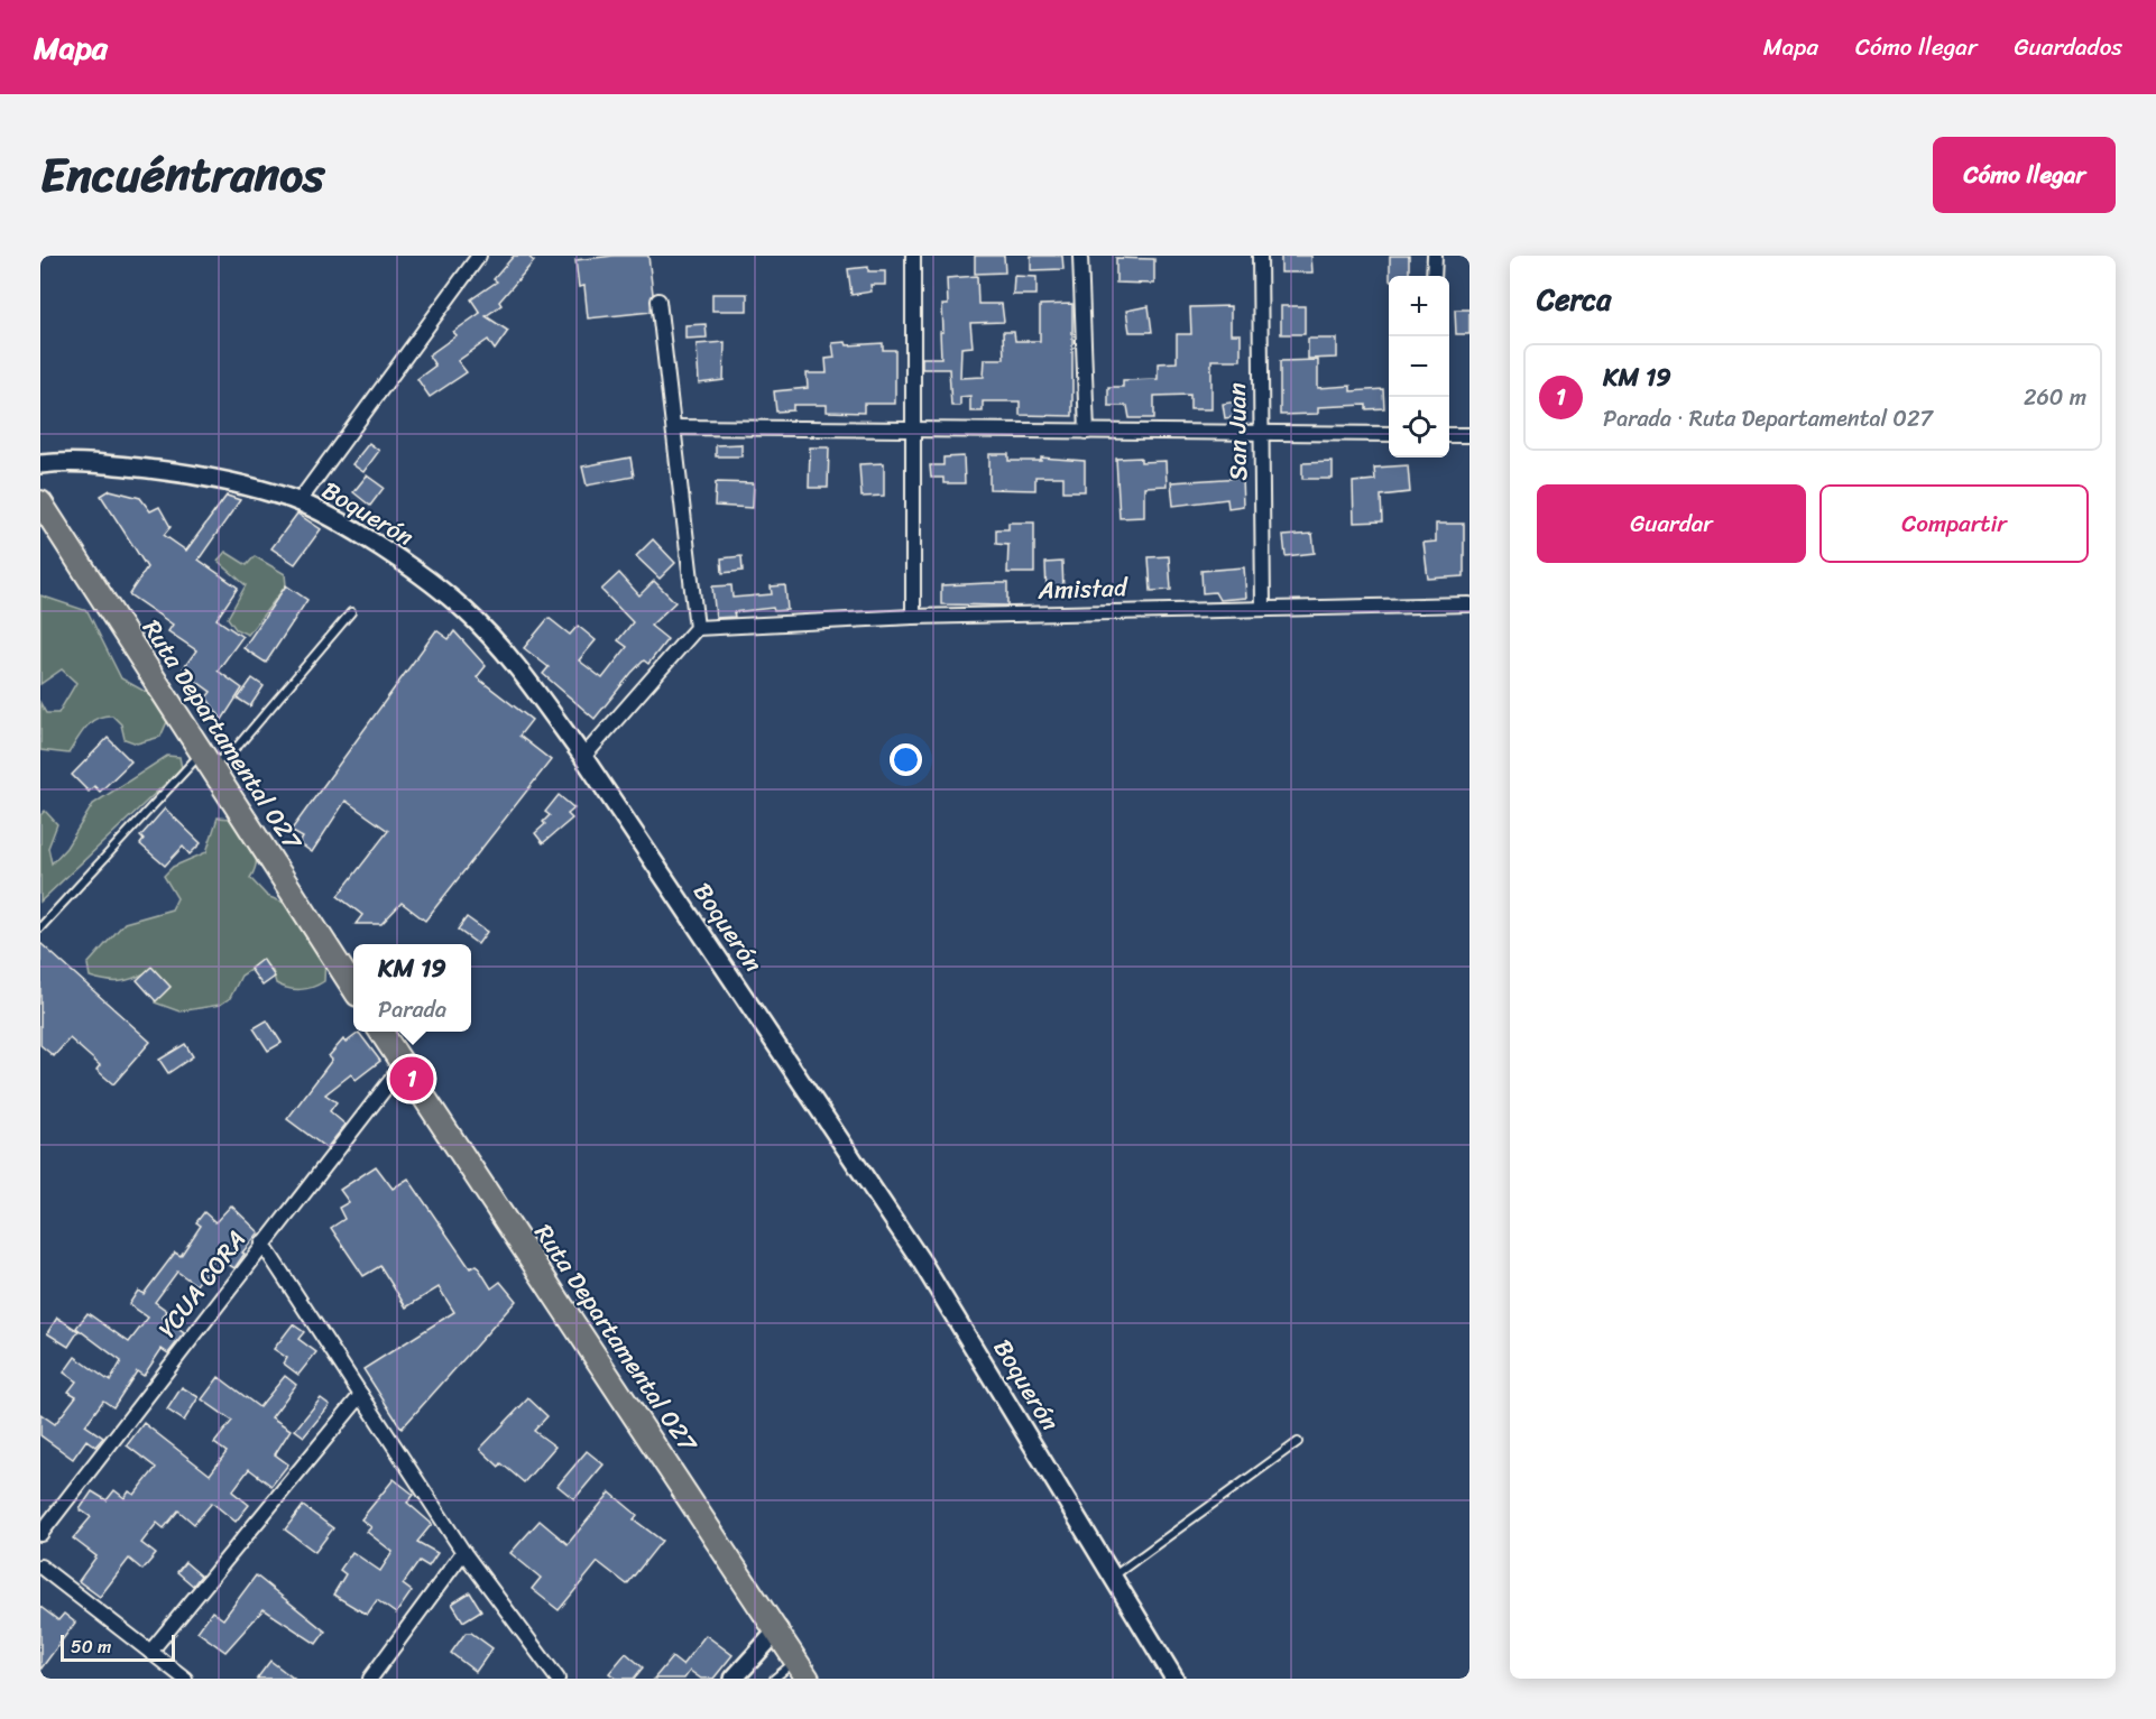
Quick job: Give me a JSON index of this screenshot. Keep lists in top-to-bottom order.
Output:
{
  "streets": {
    "main road": ["Ruta Departamental 027"],
    "street": [
      "San Juan",
      "Boquerón",
      "Amistad",
      "YCUA CORA"
    ]
  },
  "crossings": [
    ["San Juan", "Amistad"],
    ["Ruta Departamental 027", "YCUA CORA"]
  ],
  "scale_bar": "50 m",
  "page": {
    "header": "Mapa",
    "nav": ["Mapa", "Cómo llegar", "Guardados"],
    "title": "Encuéntranos",
    "buttons": [
      "Cómo llegar",
      ["Guardar", "Compartir"]
    ],
    "heading": "Cerca",
    "map_buttons": ["+", "−"],
    "list": [
      {
        "mark": "1",
        "name": "KM 19",
        "note": "Parada · Ruta Departamental 027",
        "value": "260 m"
      }
    ],
    "popup": ["KM 19", "Parada"],
    "pins": "1",
    "scale": "50 m"
  }
}
